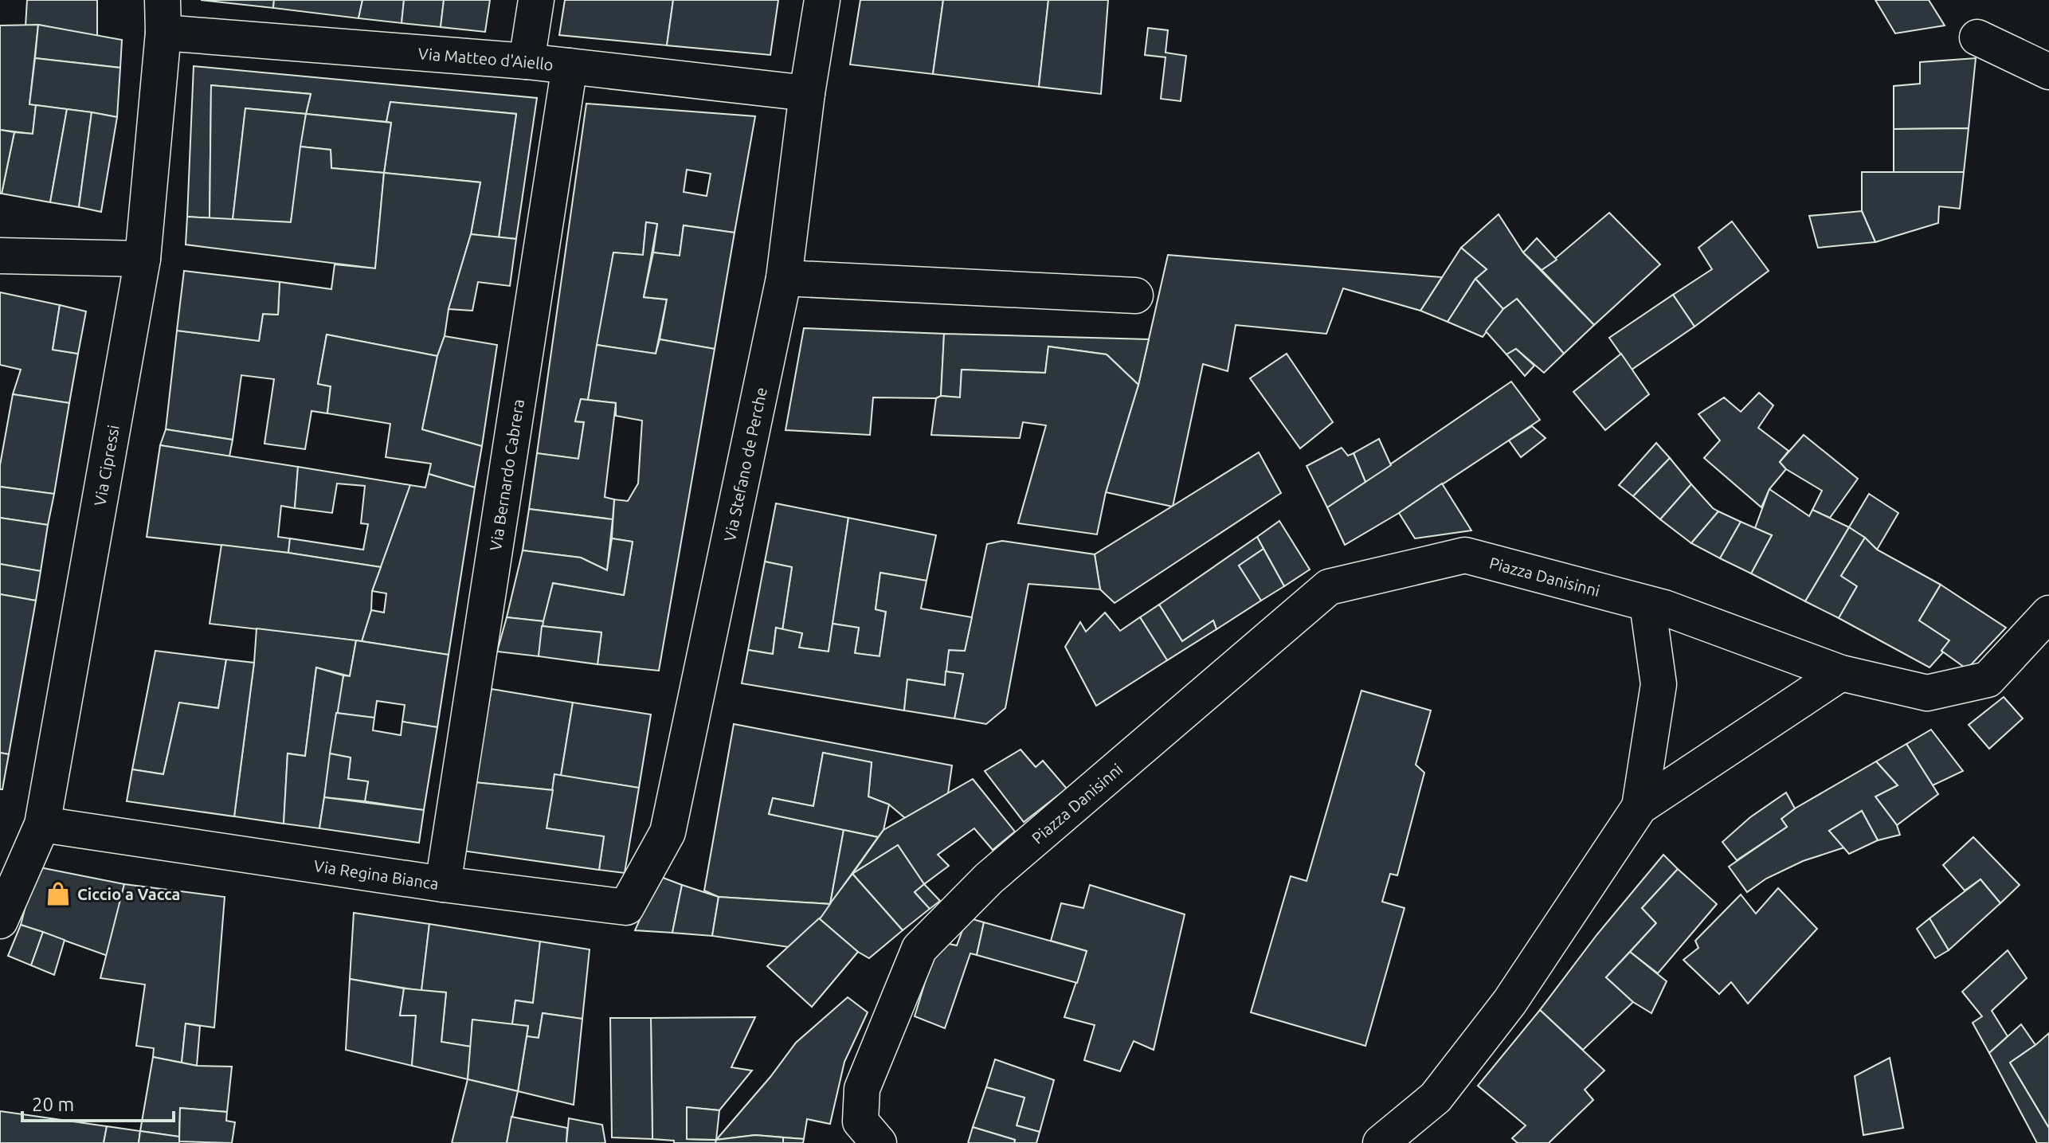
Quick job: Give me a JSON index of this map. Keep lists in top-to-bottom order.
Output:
{
  "streets": {
    "street": [
      "Via Matteo d'Aiello",
      "Via Stefano de Perche",
      "Via Cipressi",
      "Via Bernardo Cabrera",
      "Piazza Danisinni",
      "Via Regina Bianca"
    ]
  },
  "crossings": [
    ["Via Matteo d'Aiello", "Via Stefano de Perche"],
    ["Via Matteo d'Aiello", "Via Cipressi"],
    ["Via Matteo d'Aiello", "Via Bernardo Cabrera"],
    ["Via Stefano de Perche", "Via Regina Bianca"],
    ["Via Cipressi", "Via Regina Bianca"],
    ["Via Bernardo Cabrera", "Via Regina Bianca"]
  ],
  "places": {
    "shop": ["Ciccio a Vacca"]
  },
  "scale_bar": "20 m"
}
